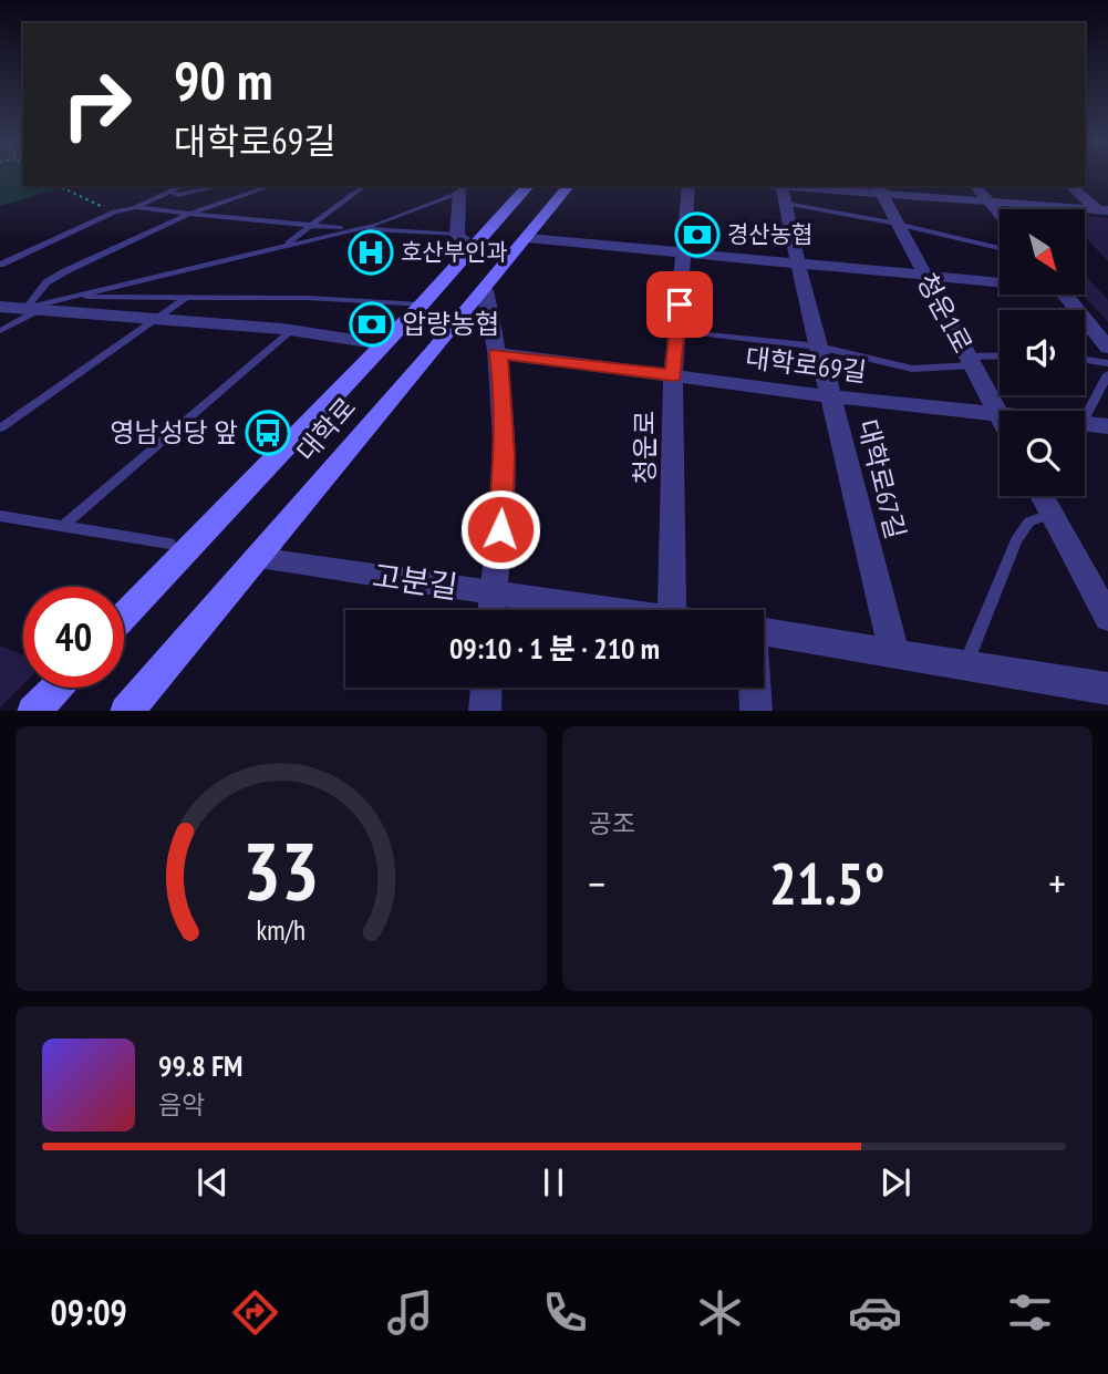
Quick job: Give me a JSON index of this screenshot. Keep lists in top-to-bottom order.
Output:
{
  "streets": {
    "main road": ["대학로"],
    "street": [
      "청운1로",
      "대학로69길",
      "청운로",
      "대학로67길",
      "고분길"
    ]
  },
  "crossings": [
    ["청운1로", "대학로69길"],
    ["대학로69길", "청운로"],
    ["대학로69길", "대학로67길"],
    ["대학로", "고분길"]
  ],
  "places": {
    "bank": ["경산농협", "압량농협"],
    "hospital": ["호산부인과"],
    "bus stop": ["영남성당 앞"]
  },
  "north": "bottom right",
  "page": {
    "turn": ["90 m", "대학로69길"],
    "limit": "40",
    "trip": "09:10 · 1 분 · 210 m",
    "tile": "공조",
    "heat": ["−", "21.5°", "+"],
    "song": ["99.8 FM", "음악"],
    "tabs": "09:09",
    "gauge": ["33", "km/h"]
  }
}
